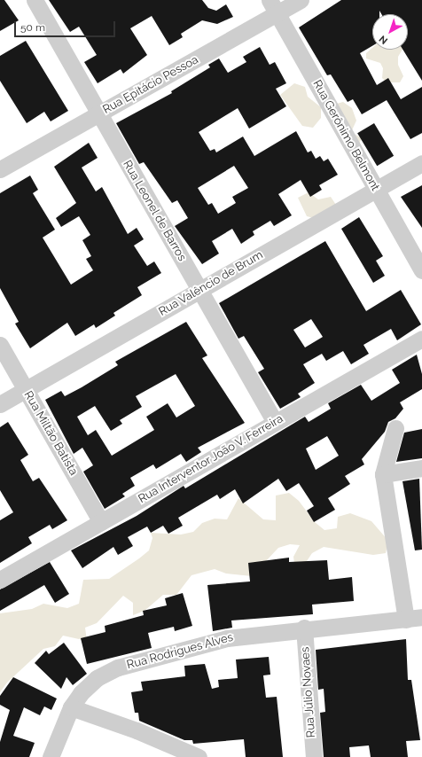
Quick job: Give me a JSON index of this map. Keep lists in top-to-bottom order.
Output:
{
  "streets": {
    "street": [
      "Rua Epitácio Pessoa",
      "Rua Gerônimo Belmont",
      "Rua Leonel de Barros",
      "Rua Valêncio de Brum",
      "Rua Miltão Batista",
      "Rua Interventor João V. Ferreira",
      "Rua Rodrigues Alves",
      "Rua Júlio Novaes"
    ]
  },
  "crossings": [
    ["Rua Epitácio Pessoa", "Rua Gerônimo Belmont"],
    ["Rua Epitácio Pessoa", "Rua Leonel de Barros"],
    ["Rua Gerônimo Belmont", "Rua Valêncio de Brum"],
    ["Rua Leonel de Barros", "Rua Valêncio de Brum"],
    ["Rua Leonel de Barros", "Rua Interventor João V. Ferreira"],
    ["Rua Valêncio de Brum", "Rua Miltão Batista"],
    ["Rua Miltão Batista", "Rua Interventor João V. Ferreira"],
    ["Rua Rodrigues Alves", "Rua Júlio Novaes"]
  ],
  "scale_bar": "50 m",
  "north": "bottom left"
}
